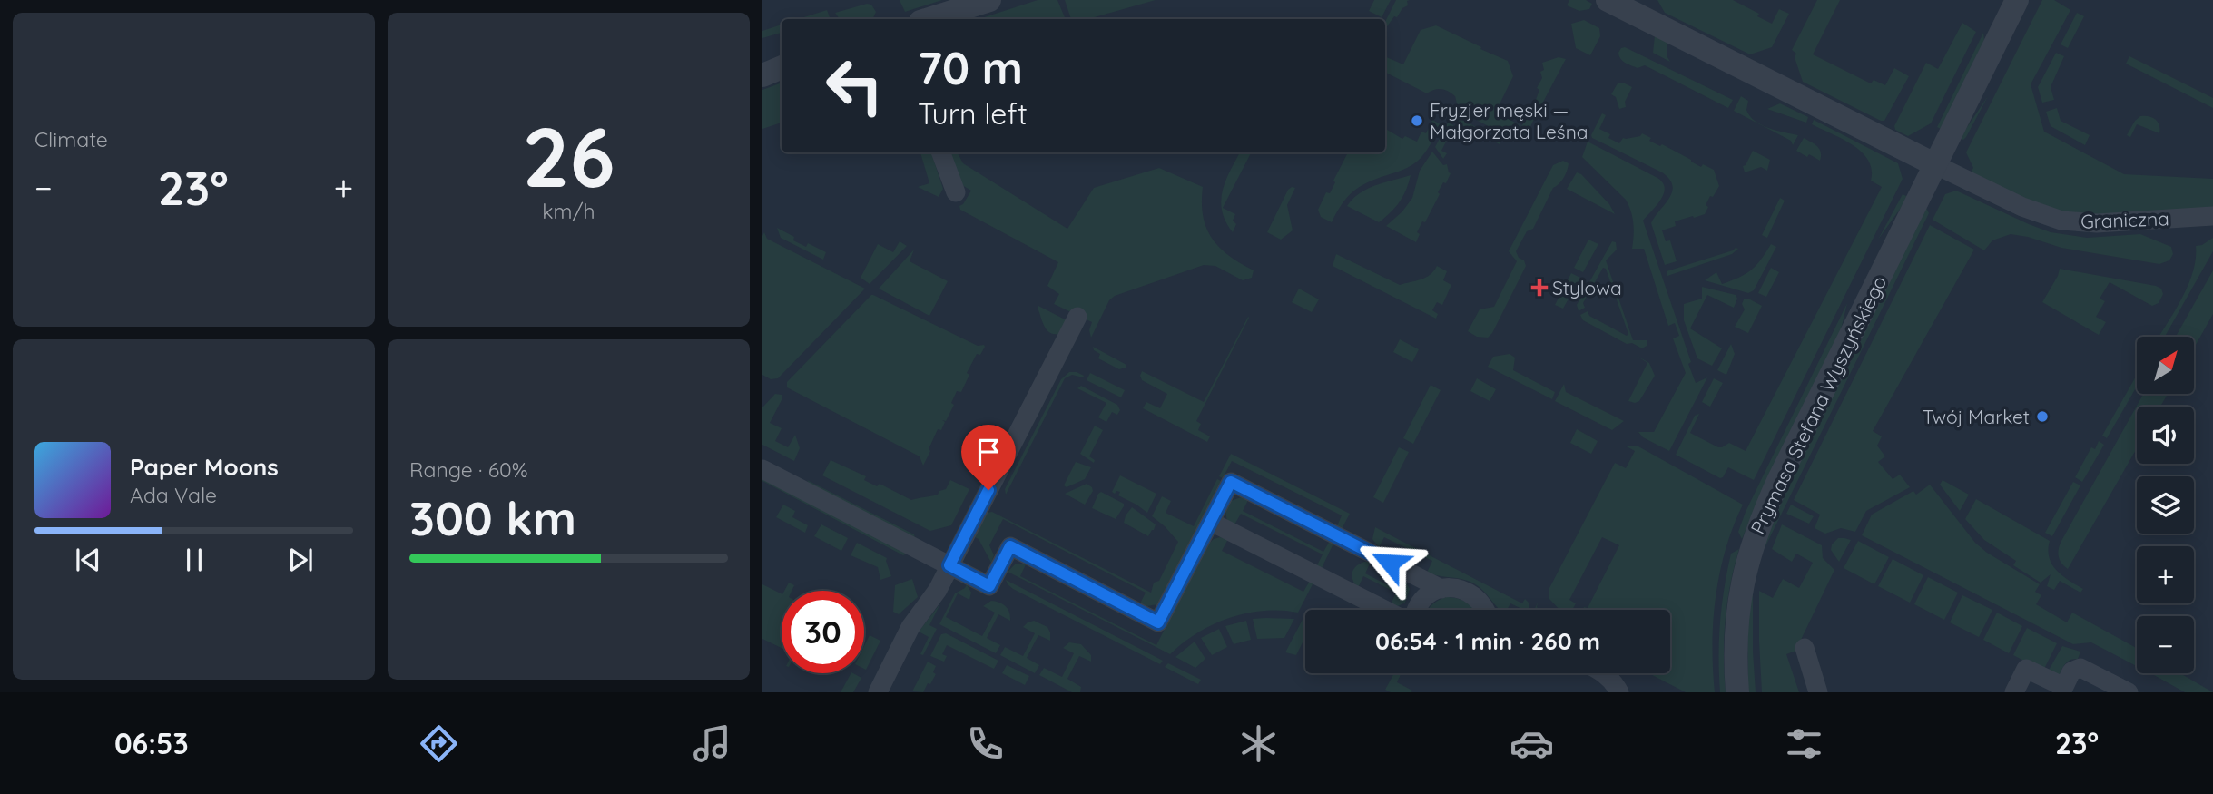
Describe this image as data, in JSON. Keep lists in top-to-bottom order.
{
  "streets": {
    "street": ["Graniczna", "Prymasa Stefana Wyszyńskiego"]
  },
  "crossings": [
    ["Graniczna", "Prymasa Stefana Wyszyńskiego"]
  ],
  "places": {
    "other": ["Fryzjer męski — Małgorzata Leśna", "Twój Market"],
    "health": ["Stylowa"]
  },
  "north": "top right",
  "page": {
    "tile": [
      "Climate",
      ["26", "km/h"],
      ["Range · 60%", "300 km"]
    ],
    "turn": ["70 m", "Turn left"],
    "heat": ["−", "23°", "+"],
    "map_buttons": ["+", "−"],
    "song": ["Paper Moons", "Ada Vale"],
    "limit": "30",
    "trip": "06:54 · 1 min · 260 m",
    "tabs": ["06:53", "23°"]
  }
}
